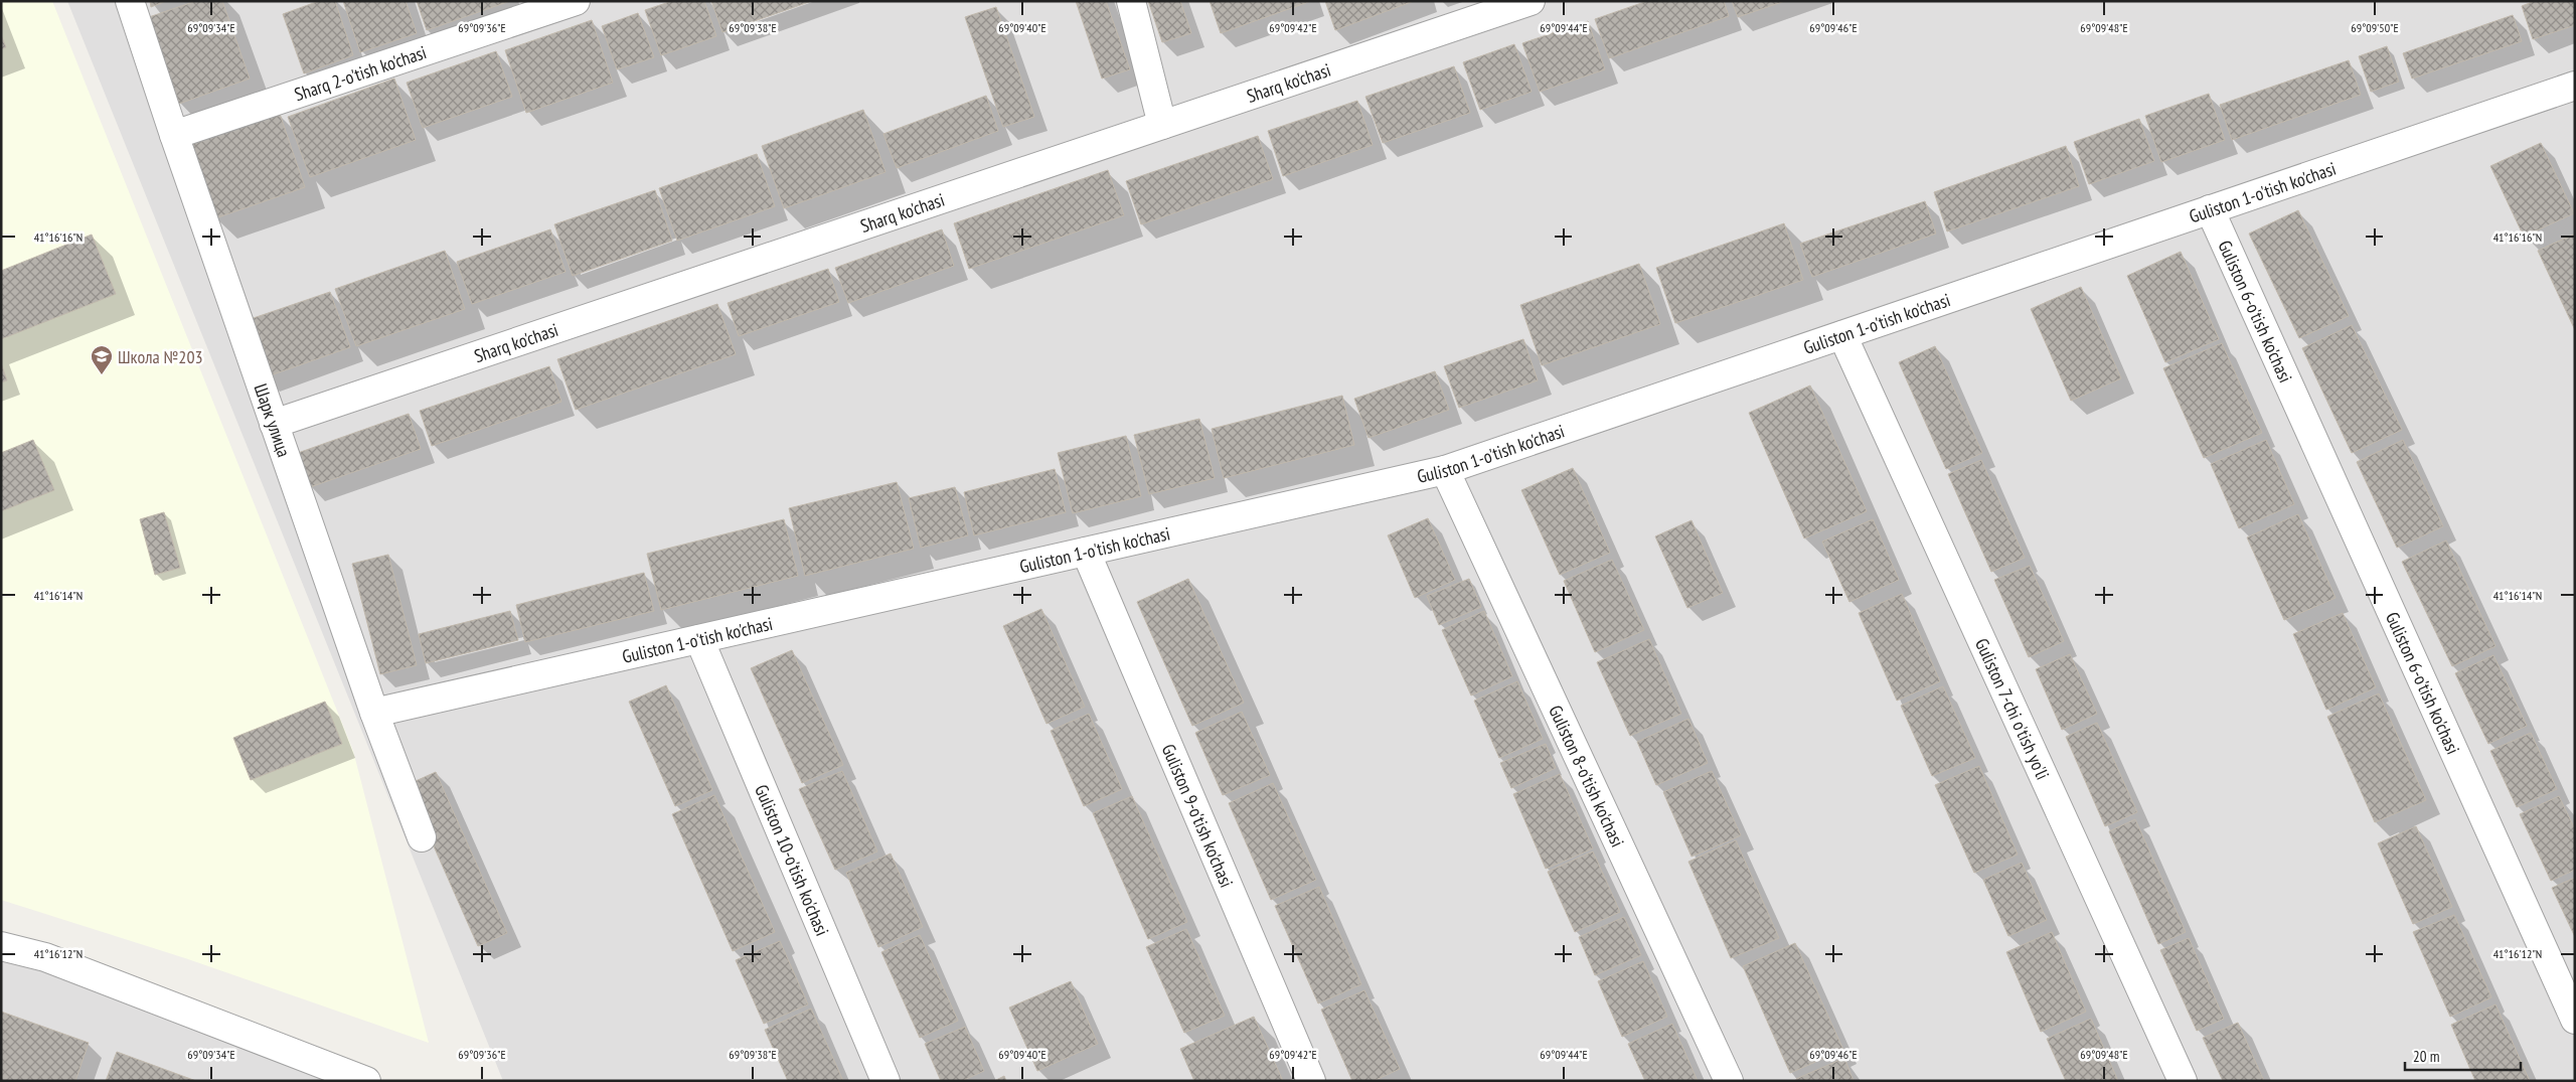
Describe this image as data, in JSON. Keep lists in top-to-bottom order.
{
  "streets": {
    "street": [
      "Sharq 2-o'tish ko'chasi",
      "Sharq ko'chasi",
      "Guliston 1-o'tish ko'chasi",
      "Guliston 6-o'tish ko'chasi",
      "Шарк улица",
      "Guliston 7-chi o'tish yo'li",
      "Guliston 8-o'tish ko'chasi",
      "Guliston 9-o'tish ko'chasi",
      "Guliston 10-o'tish ko'chasi"
    ]
  },
  "crossings": [
    ["Sharq 2-o'tish ko'chasi", "Шарк улица"],
    ["Sharq ko'chasi", "Шарк улица"],
    ["Guliston 1-o'tish ko'chasi", "Guliston 6-o'tish ko'chasi"],
    ["Guliston 1-o'tish ko'chasi", "Шарк улица"],
    ["Guliston 1-o'tish ko'chasi", "Guliston 7-chi o'tish yo'li"],
    ["Guliston 1-o'tish ko'chasi", "Guliston 8-o'tish ko'chasi"],
    ["Guliston 1-o'tish ko'chasi", "Guliston 9-o'tish ko'chasi"],
    ["Guliston 1-o'tish ko'chasi", "Guliston 10-o'tish ko'chasi"]
  ],
  "places": {
    "school or university": ["Школа №203"]
  },
  "scale_bar": "20 m",
  "coordinates": [
    "69°09'34\"E",
    "69°09'36\"E",
    "69°09'38\"E",
    "69°09'40\"E",
    "69°09'42\"E",
    "69°09'44\"E",
    "69°09'46\"E",
    "69°09'48\"E",
    "69°09'50\"E",
    "41°16'16\"N",
    "41°16'14\"N",
    "41°16'12\"N"
  ]
}
